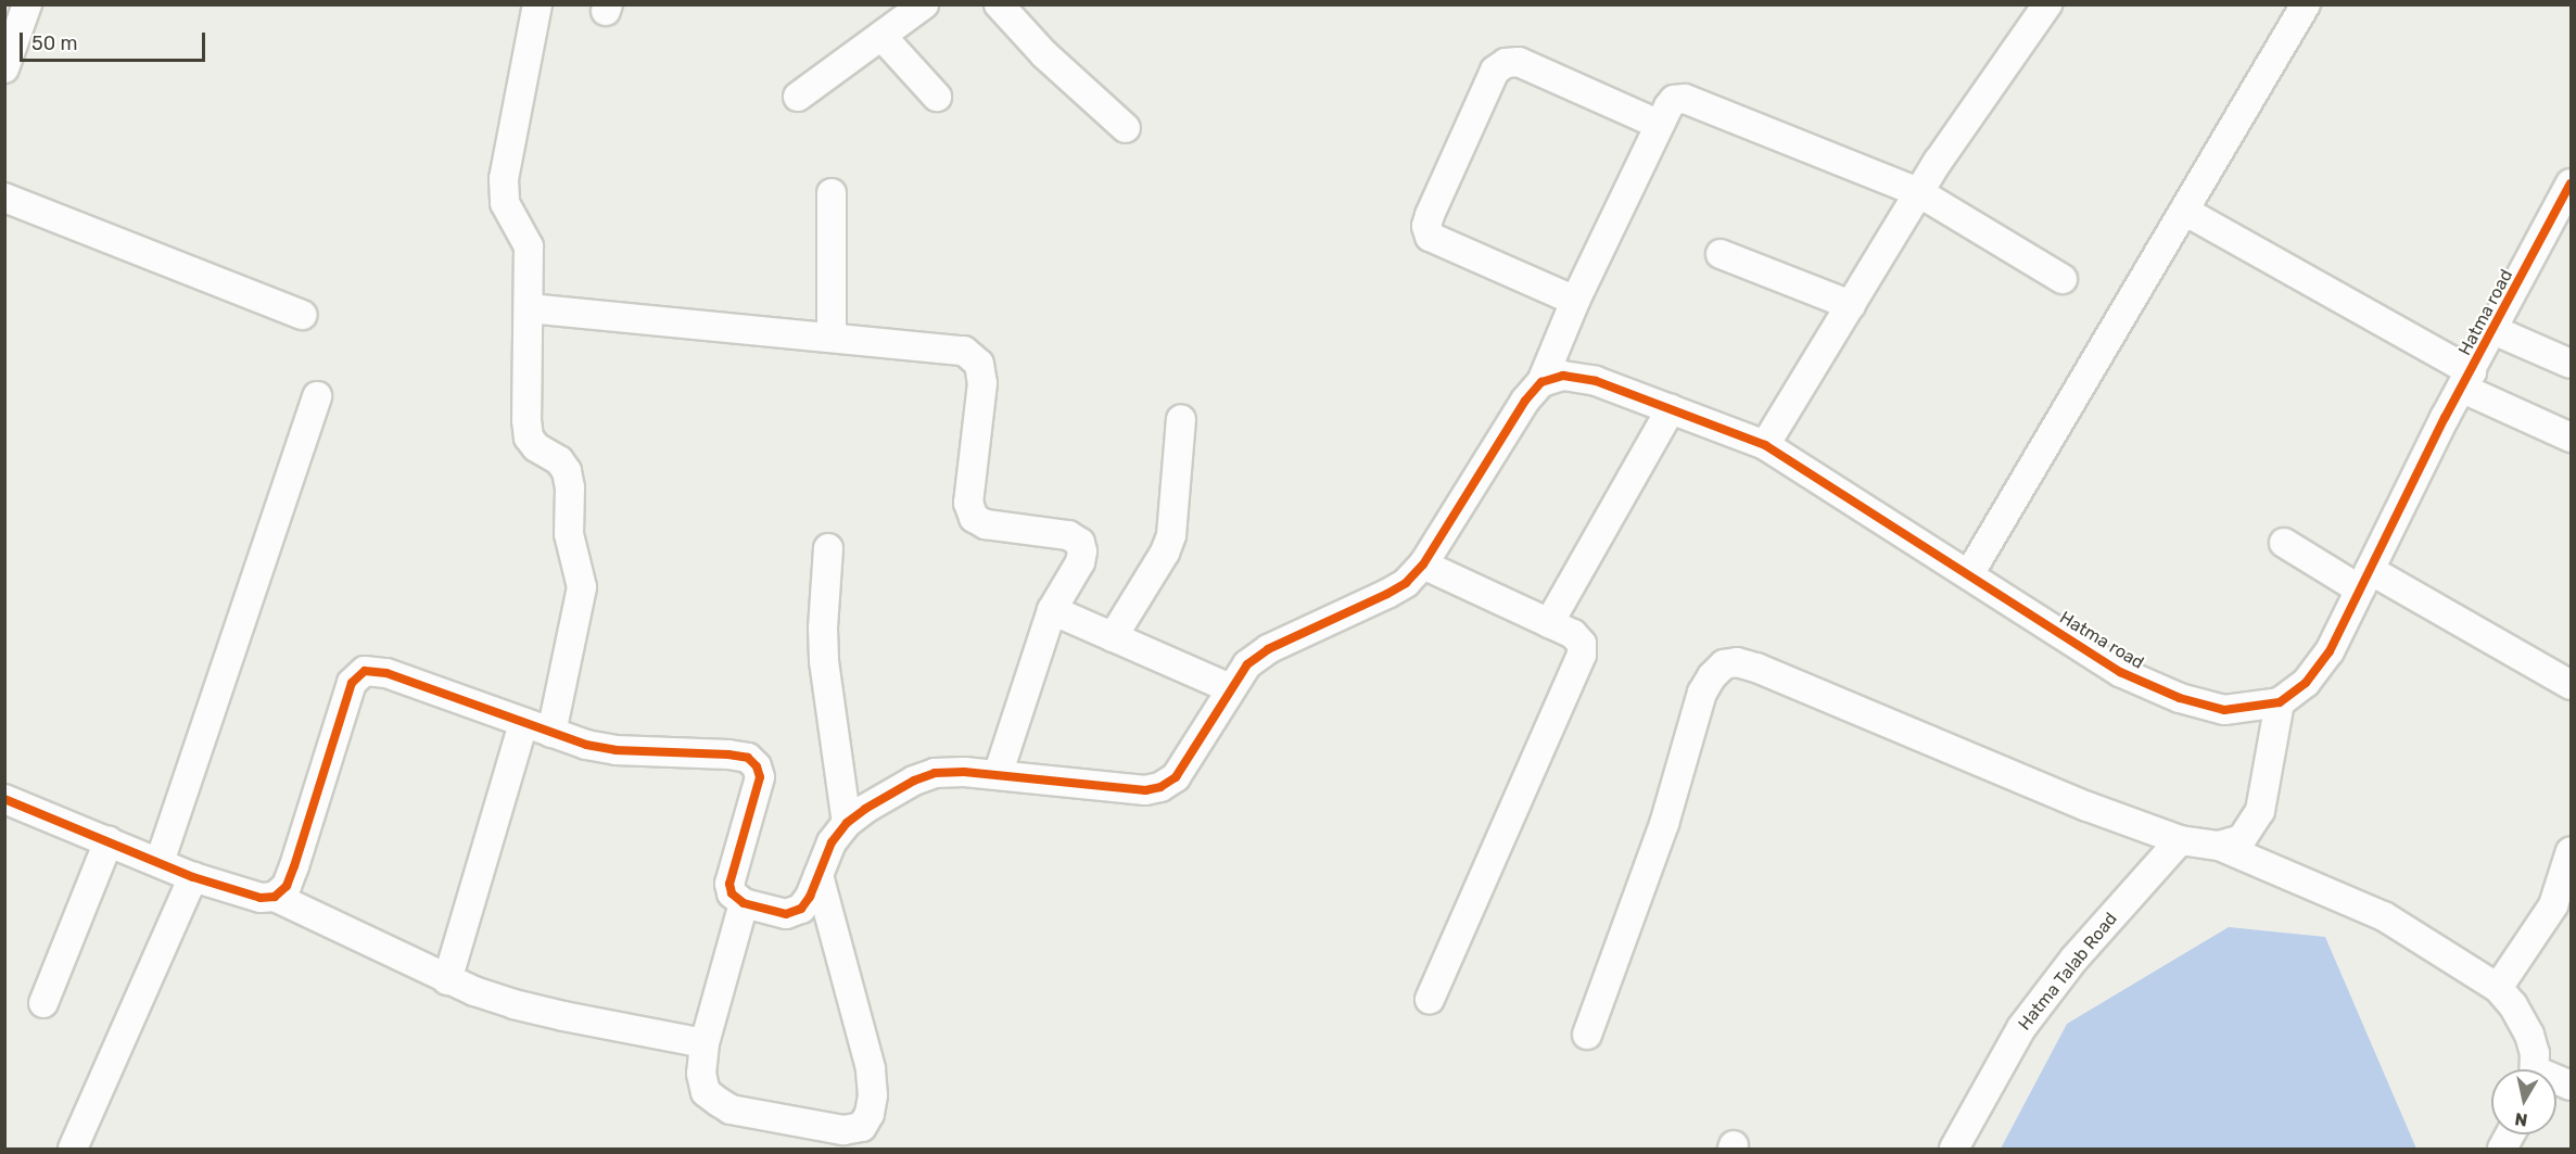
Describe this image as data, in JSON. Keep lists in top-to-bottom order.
{
  "streets": {
    "street": ["Hatma road", "Hatma Talab Road"]
  },
  "scale_bar": "50 m",
  "north": "bottom"
}
